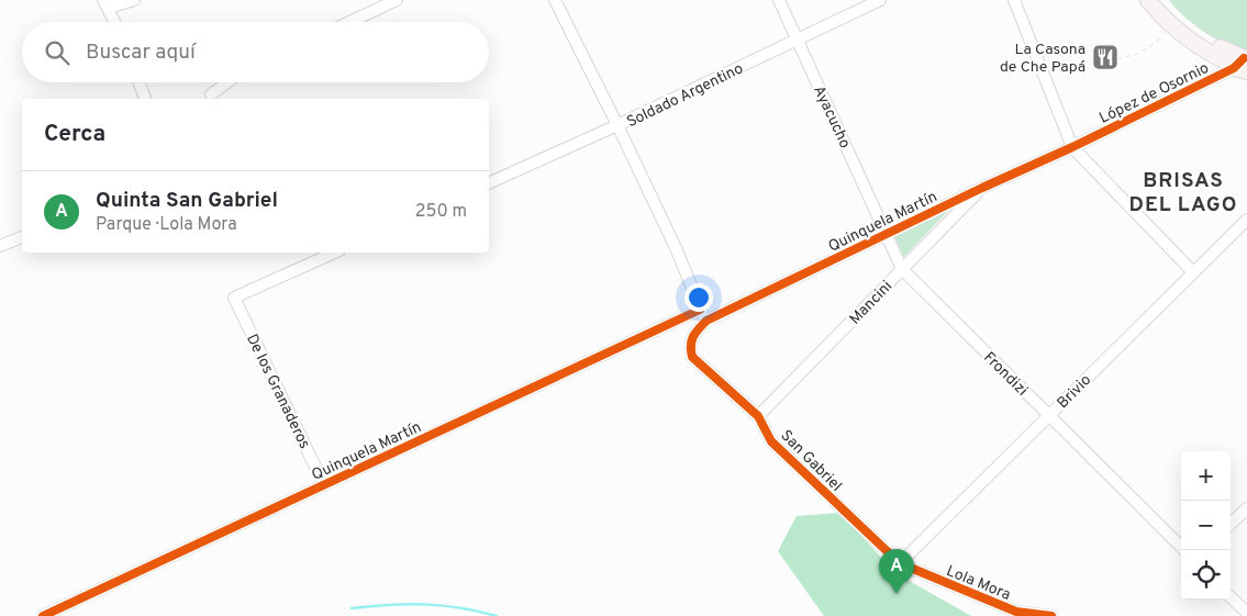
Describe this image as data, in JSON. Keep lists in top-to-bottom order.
{
  "streets": {
    "street": [
      "López de Osornio",
      "Soldado Argentino",
      "Ayacucho",
      "Quinquela Martín",
      "Mancini",
      "Frondizi",
      "De los Granaderos",
      "Brivio",
      "San Gabriel",
      "Lola Mora"
    ]
  },
  "crossings": [
    ["López de Osornio", "Quinquela Martín"],
    ["Soldado Argentino", "Ayacucho"],
    ["Ayacucho", "Quinquela Martín"],
    ["Ayacucho", "Frondizi"],
    ["Quinquela Martín", "Mancini"],
    ["Quinquela Martín", "Frondizi"],
    ["Quinquela Martín", "De los Granaderos"],
    ["Quinquela Martín", "San Gabriel"],
    ["Mancini", "Frondizi"],
    ["Mancini", "San Gabriel"],
    ["Frondizi", "Brivio"],
    ["Brivio", "San Gabriel"],
    ["Brivio", "Lola Mora"],
    ["San Gabriel", "Lola Mora"]
  ],
  "districts": ["BRISAS DEL LAGO"],
  "places": {
    "restaurant": ["La Casona de Che Papá"]
  },
  "page": {
    "search": "Buscar aquí",
    "heading": "Cerca",
    "list": [
      {
        "mark": "A",
        "name": "Quinta San Gabriel",
        "note": "Parque · Lola Mora",
        "value": "250 m"
      }
    ],
    "map_buttons": ["+", "−"],
    "pins": "A"
  }
}
